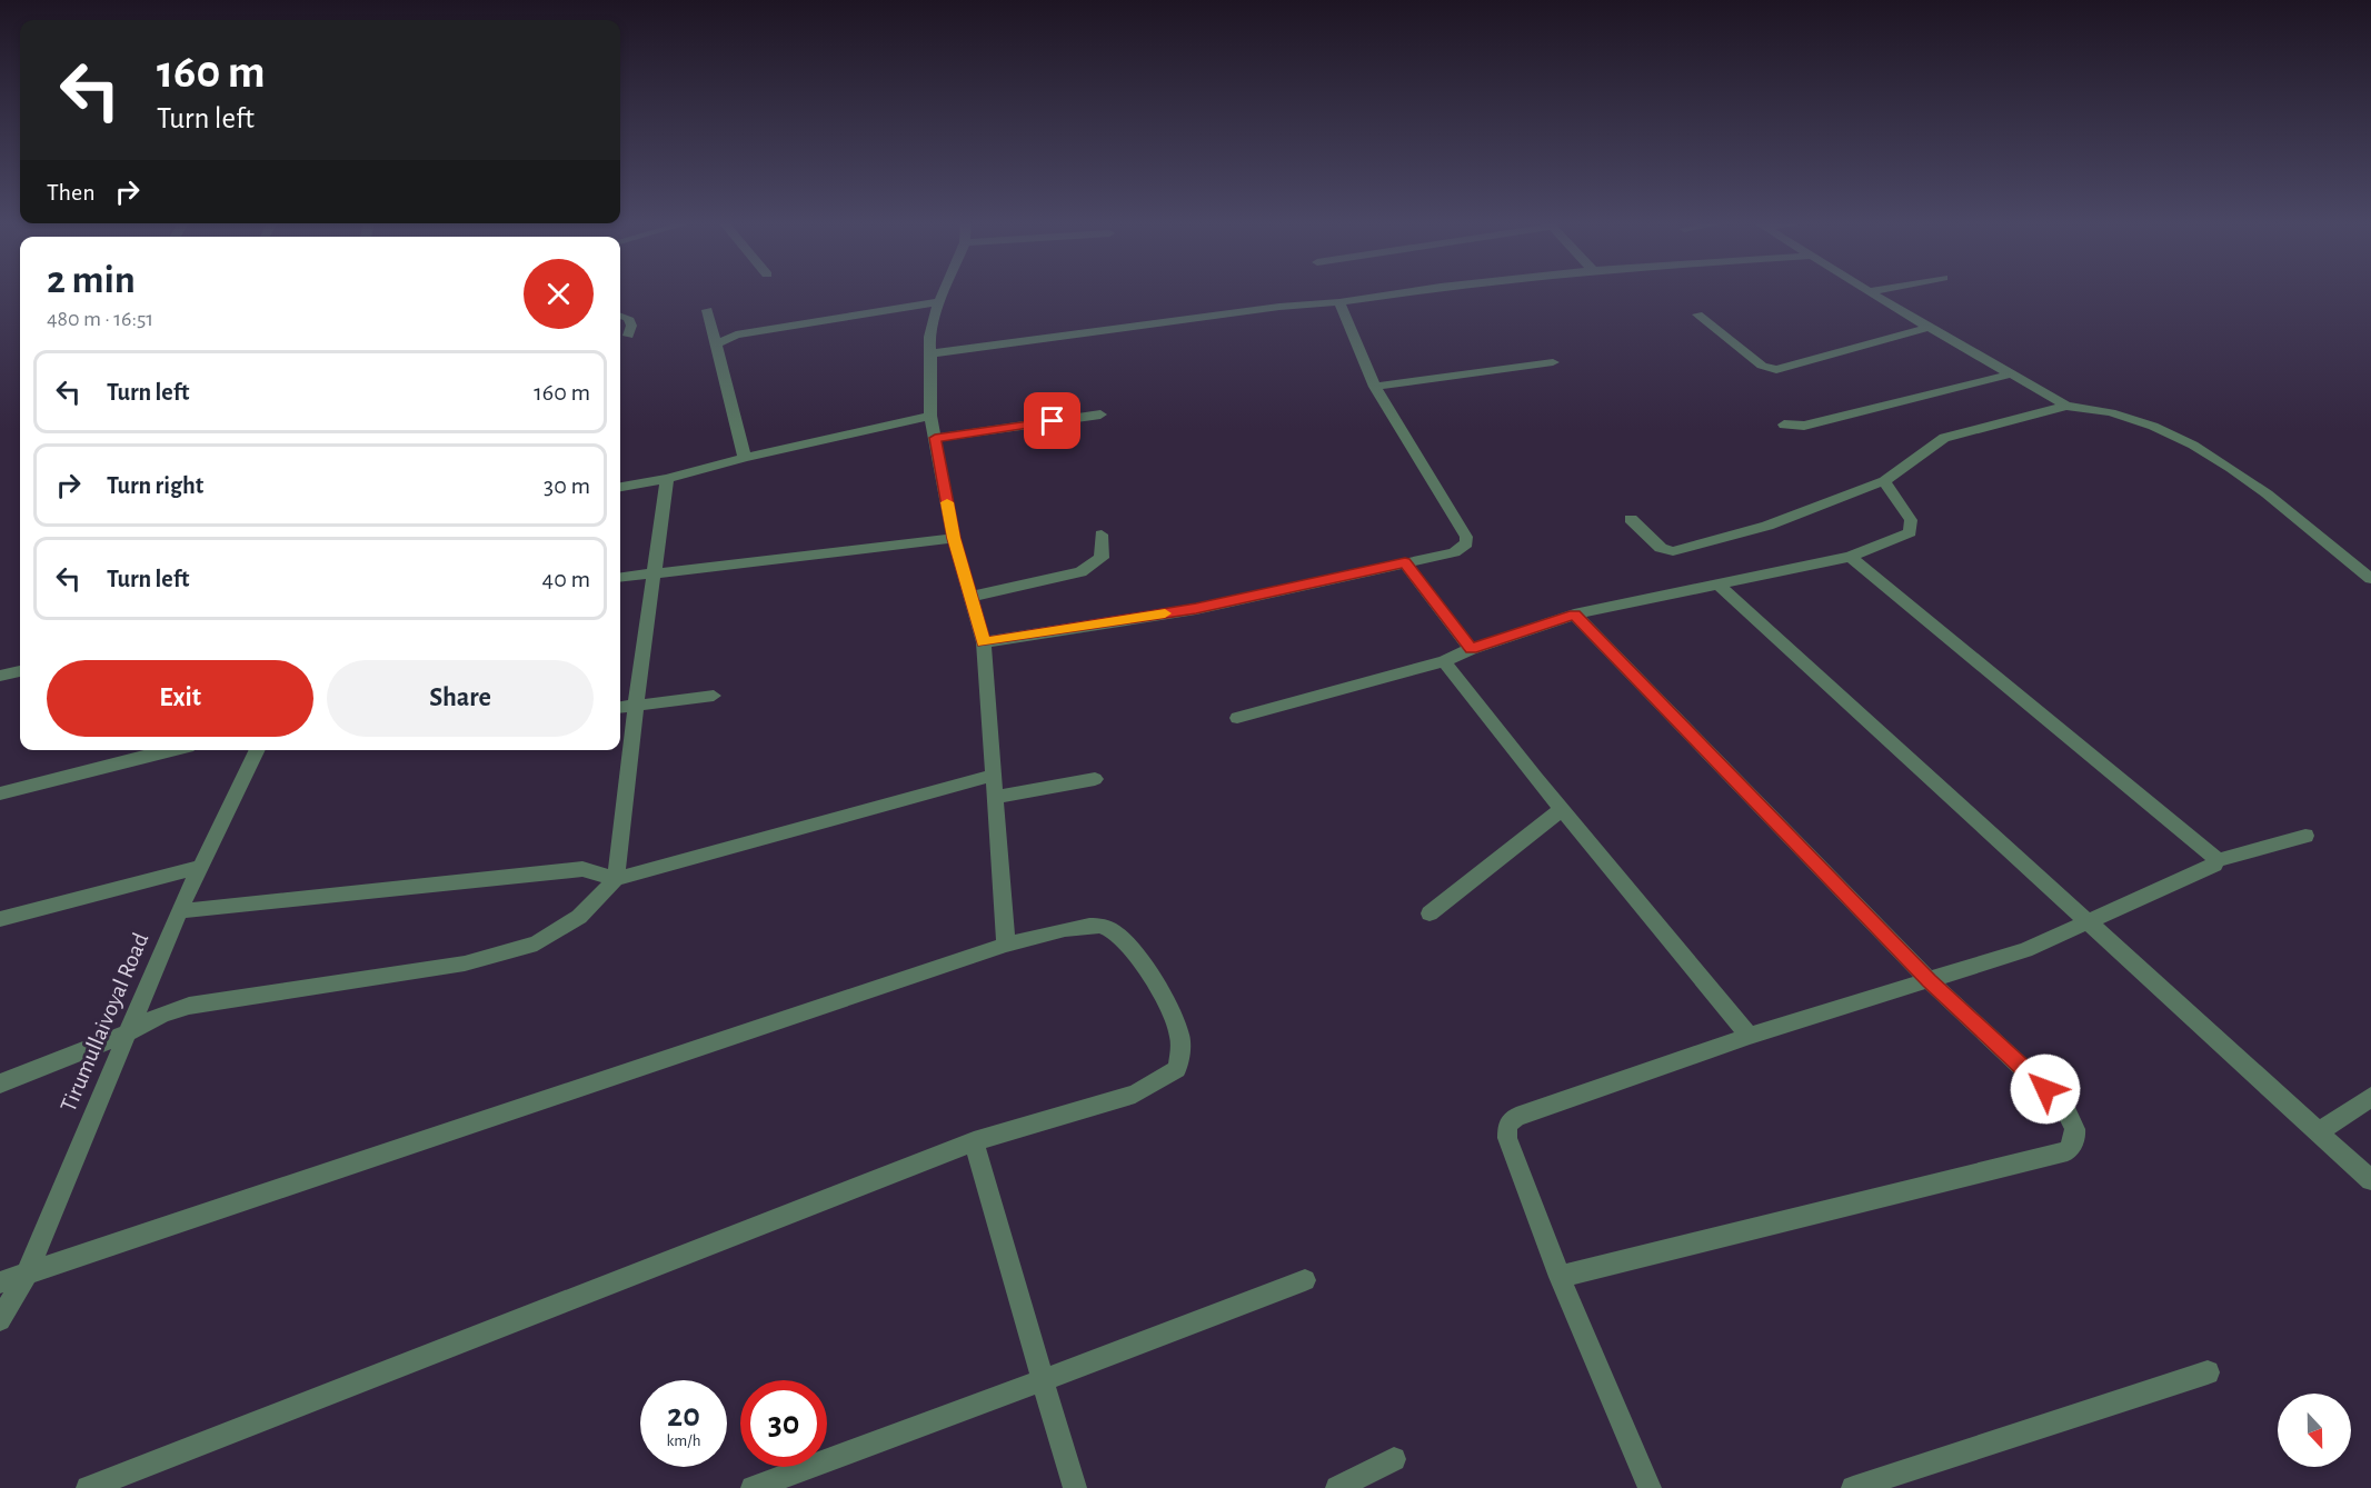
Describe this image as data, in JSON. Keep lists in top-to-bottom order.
{
  "streets": {
    "street": ["Tirumullaivoyal Road"]
  },
  "north": "bottom",
  "page": {
    "turn": ["160 m", "Turn left"],
    "then": "Then",
    "heading": ["2 min", "480 m · 16:51"],
    "list": [
      {
        "name": "Turn left",
        "value": "160 m"
      },
      {
        "name": "Turn right",
        "value": "30 m"
      },
      {
        "name": "Turn left",
        "value": "40 m"
      }
    ],
    "buttons": ["Exit", "Share"],
    "speed": "20 km/h",
    "limit": "30"
  }
}
